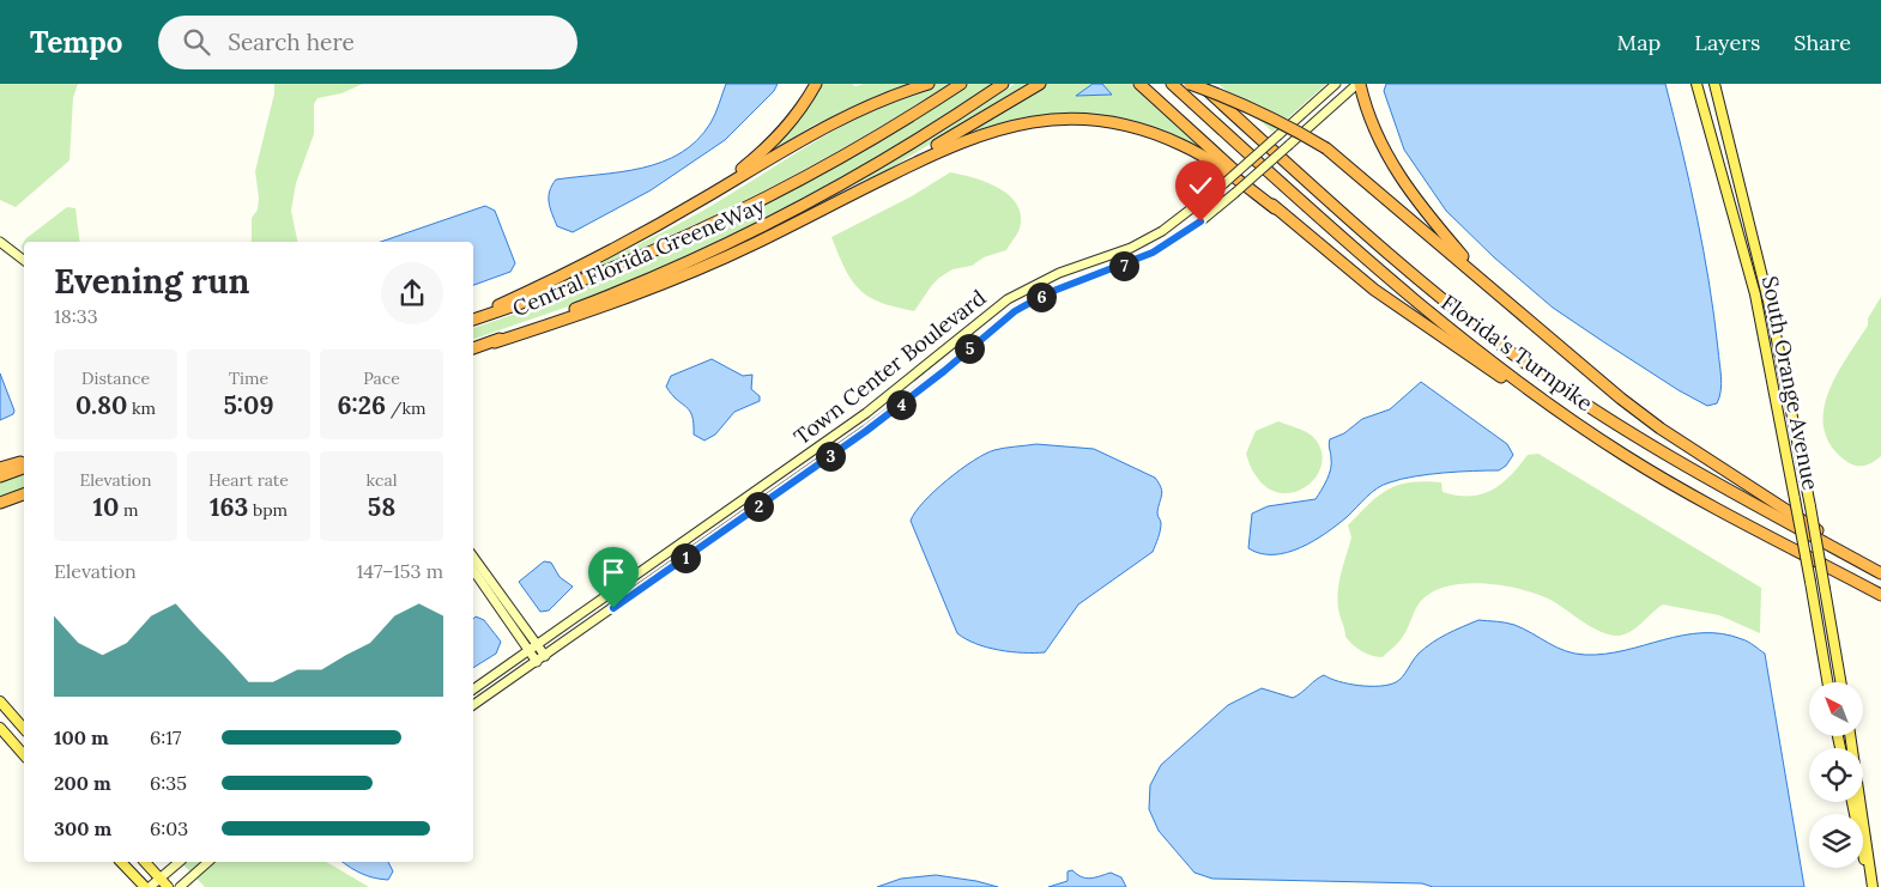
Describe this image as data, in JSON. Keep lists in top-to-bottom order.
{
  "streets": {
    "highway": ["Central Florida GreeneWay", "Florida's Turnpike"],
    "main road": ["Town Center Boulevard", "South Orange Avenue"]
  },
  "north": "top left",
  "page": {
    "header": "Tempo",
    "search": "Search here",
    "nav": ["Map", "Layers", "Share"],
    "heading": ["Evening run", "18:33"],
    "pins": [
      "7",
      "6",
      "5",
      "4",
      "3",
      "2",
      "1"
    ],
    "stats": [
      ["Distance", "0.80 km"],
      ["Time", "5:09"],
      ["Pace", "6:26 /km"],
      ["Elevation", "10 m"],
      ["Heart rate", "163 bpm"],
      ["kcal", "58"]
    ],
    "chart": ["Elevation", "147–153 m"],
    "list": [
      {
        "name": "100 m",
        "note": "6:17"
      },
      {
        "name": "200 m",
        "note": "6:35"
      },
      {
        "name": "300 m",
        "note": "6:03"
      }
    ]
  }
}
